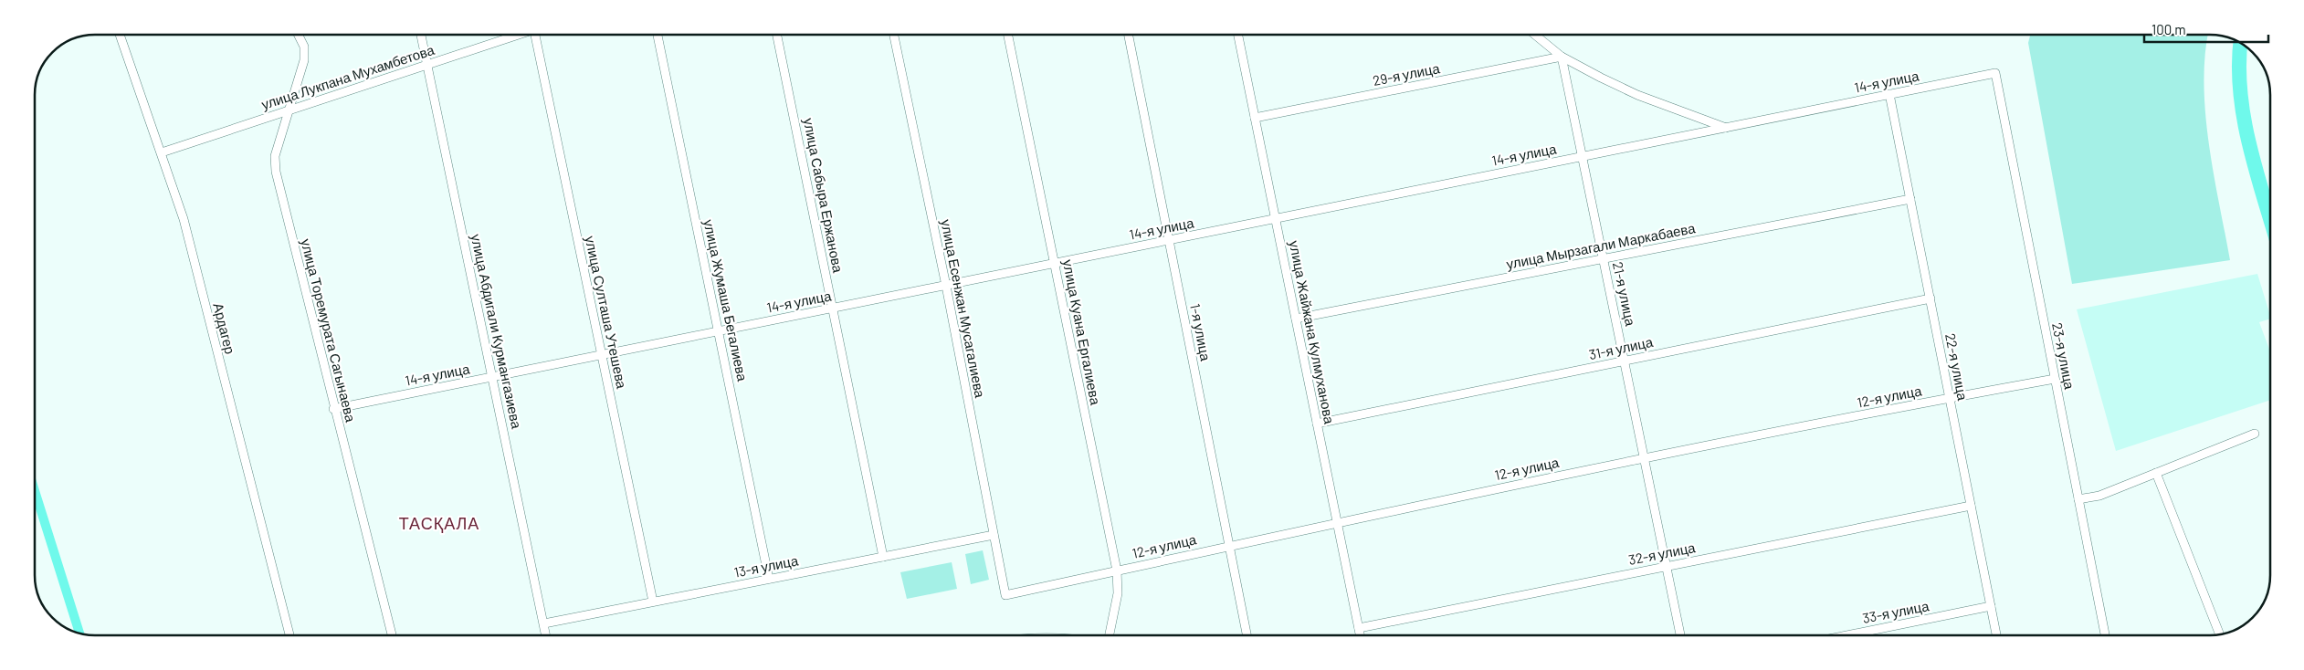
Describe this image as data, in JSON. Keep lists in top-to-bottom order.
{
  "streets": {
    "street": [
      "29-я улица",
      "улица Лукпана Мухамбетова",
      "14-я улица",
      "улица Сабыра Ержанова",
      "улица Мырзагали Маркабаева",
      "21-я улица",
      "улица Жумаша Бегалиева",
      "улица Есенжан Мусагалиева",
      "улица Султаша Утешева",
      "Ардагер",
      "улица Торемурата Сагынаева",
      "улица Абдигали Курмангазиева",
      "улица Куана Ергалиева",
      "1-я улица",
      "улица Жайжана Кулмуханова",
      "31-я улица",
      "23-я улица",
      "22-я улица",
      "12-я улица",
      "32-я улица",
      "13-я улица",
      "33-я улица"
    ]
  },
  "crossings": [
    ["29-я улица", "21-я улица"],
    ["29-я улица", "улица Жайжана Кулмуханова"],
    ["улица Лукпана Мухамбетова", "Ардагер"],
    ["улица Лукпана Мухамбетова", "улица Торемурата Сагынаева"],
    ["улица Лукпана Мухамбетова", "улица Абдигали Курмангазиева"],
    ["14-я улица", "улица Сабыра Ержанова"],
    ["14-я улица", "21-я улица"],
    ["14-я улица", "улица Жумаша Бегалиева"],
    ["14-я улица", "улица Есенжан Мусагалиева"],
    ["14-я улица", "улица Султаша Утешева"],
    ["14-я улица", "улица Торемурата Сагынаева"],
    ["14-я улица", "улица Абдигали Курмангазиева"],
    ["14-я улица", "улица Куана Ергалиева"],
    ["14-я улица", "1-я улица"],
    ["14-я улица", "улица Жайжана Кулмуханова"],
    ["14-я улица", "23-я улица"],
    ["14-я улица", "22-я улица"],
    ["улица Сабыра Ержанова", "13-я улица"],
    ["улица Мырзагали Маркабаева", "21-я улица"],
    ["улица Мырзагали Маркабаева", "улица Жайжана Кулмуханова"],
    ["улица Мырзагали Маркабаева", "22-я улица"],
    ["21-я улица", "31-я улица"],
    ["21-я улица", "12-я улица"],
    ["21-я улица", "32-я улица"],
    ["улица Жумаша Бегалиева", "13-я улица"],
    ["улица Есенжан Мусагалиева", "12-я улица"],
    ["улица Есенжан Мусагалиева", "13-я улица"],
    ["улица Султаша Утешева", "13-я улица"],
    ["улица Абдигали Курмангазиева", "13-я улица"],
    ["улица Куана Ергалиева", "12-я улица"],
    ["1-я улица", "12-я улица"],
    ["улица Жайжана Кулмуханова", "31-я улица"],
    ["улица Жайжана Кулмуханова", "12-я улица"],
    ["улица Жайжана Кулмуханова", "32-я улица"],
    ["31-я улица", "22-я улица"],
    ["23-я улица", "12-я улица"],
    ["22-я улица", "12-я улица"],
    ["22-я улица", "32-я улица"],
    ["22-я улица", "33-я улица"]
  ],
  "districts": ["ТАСҚАЛА"],
  "scale_bar": "100 m"
}
